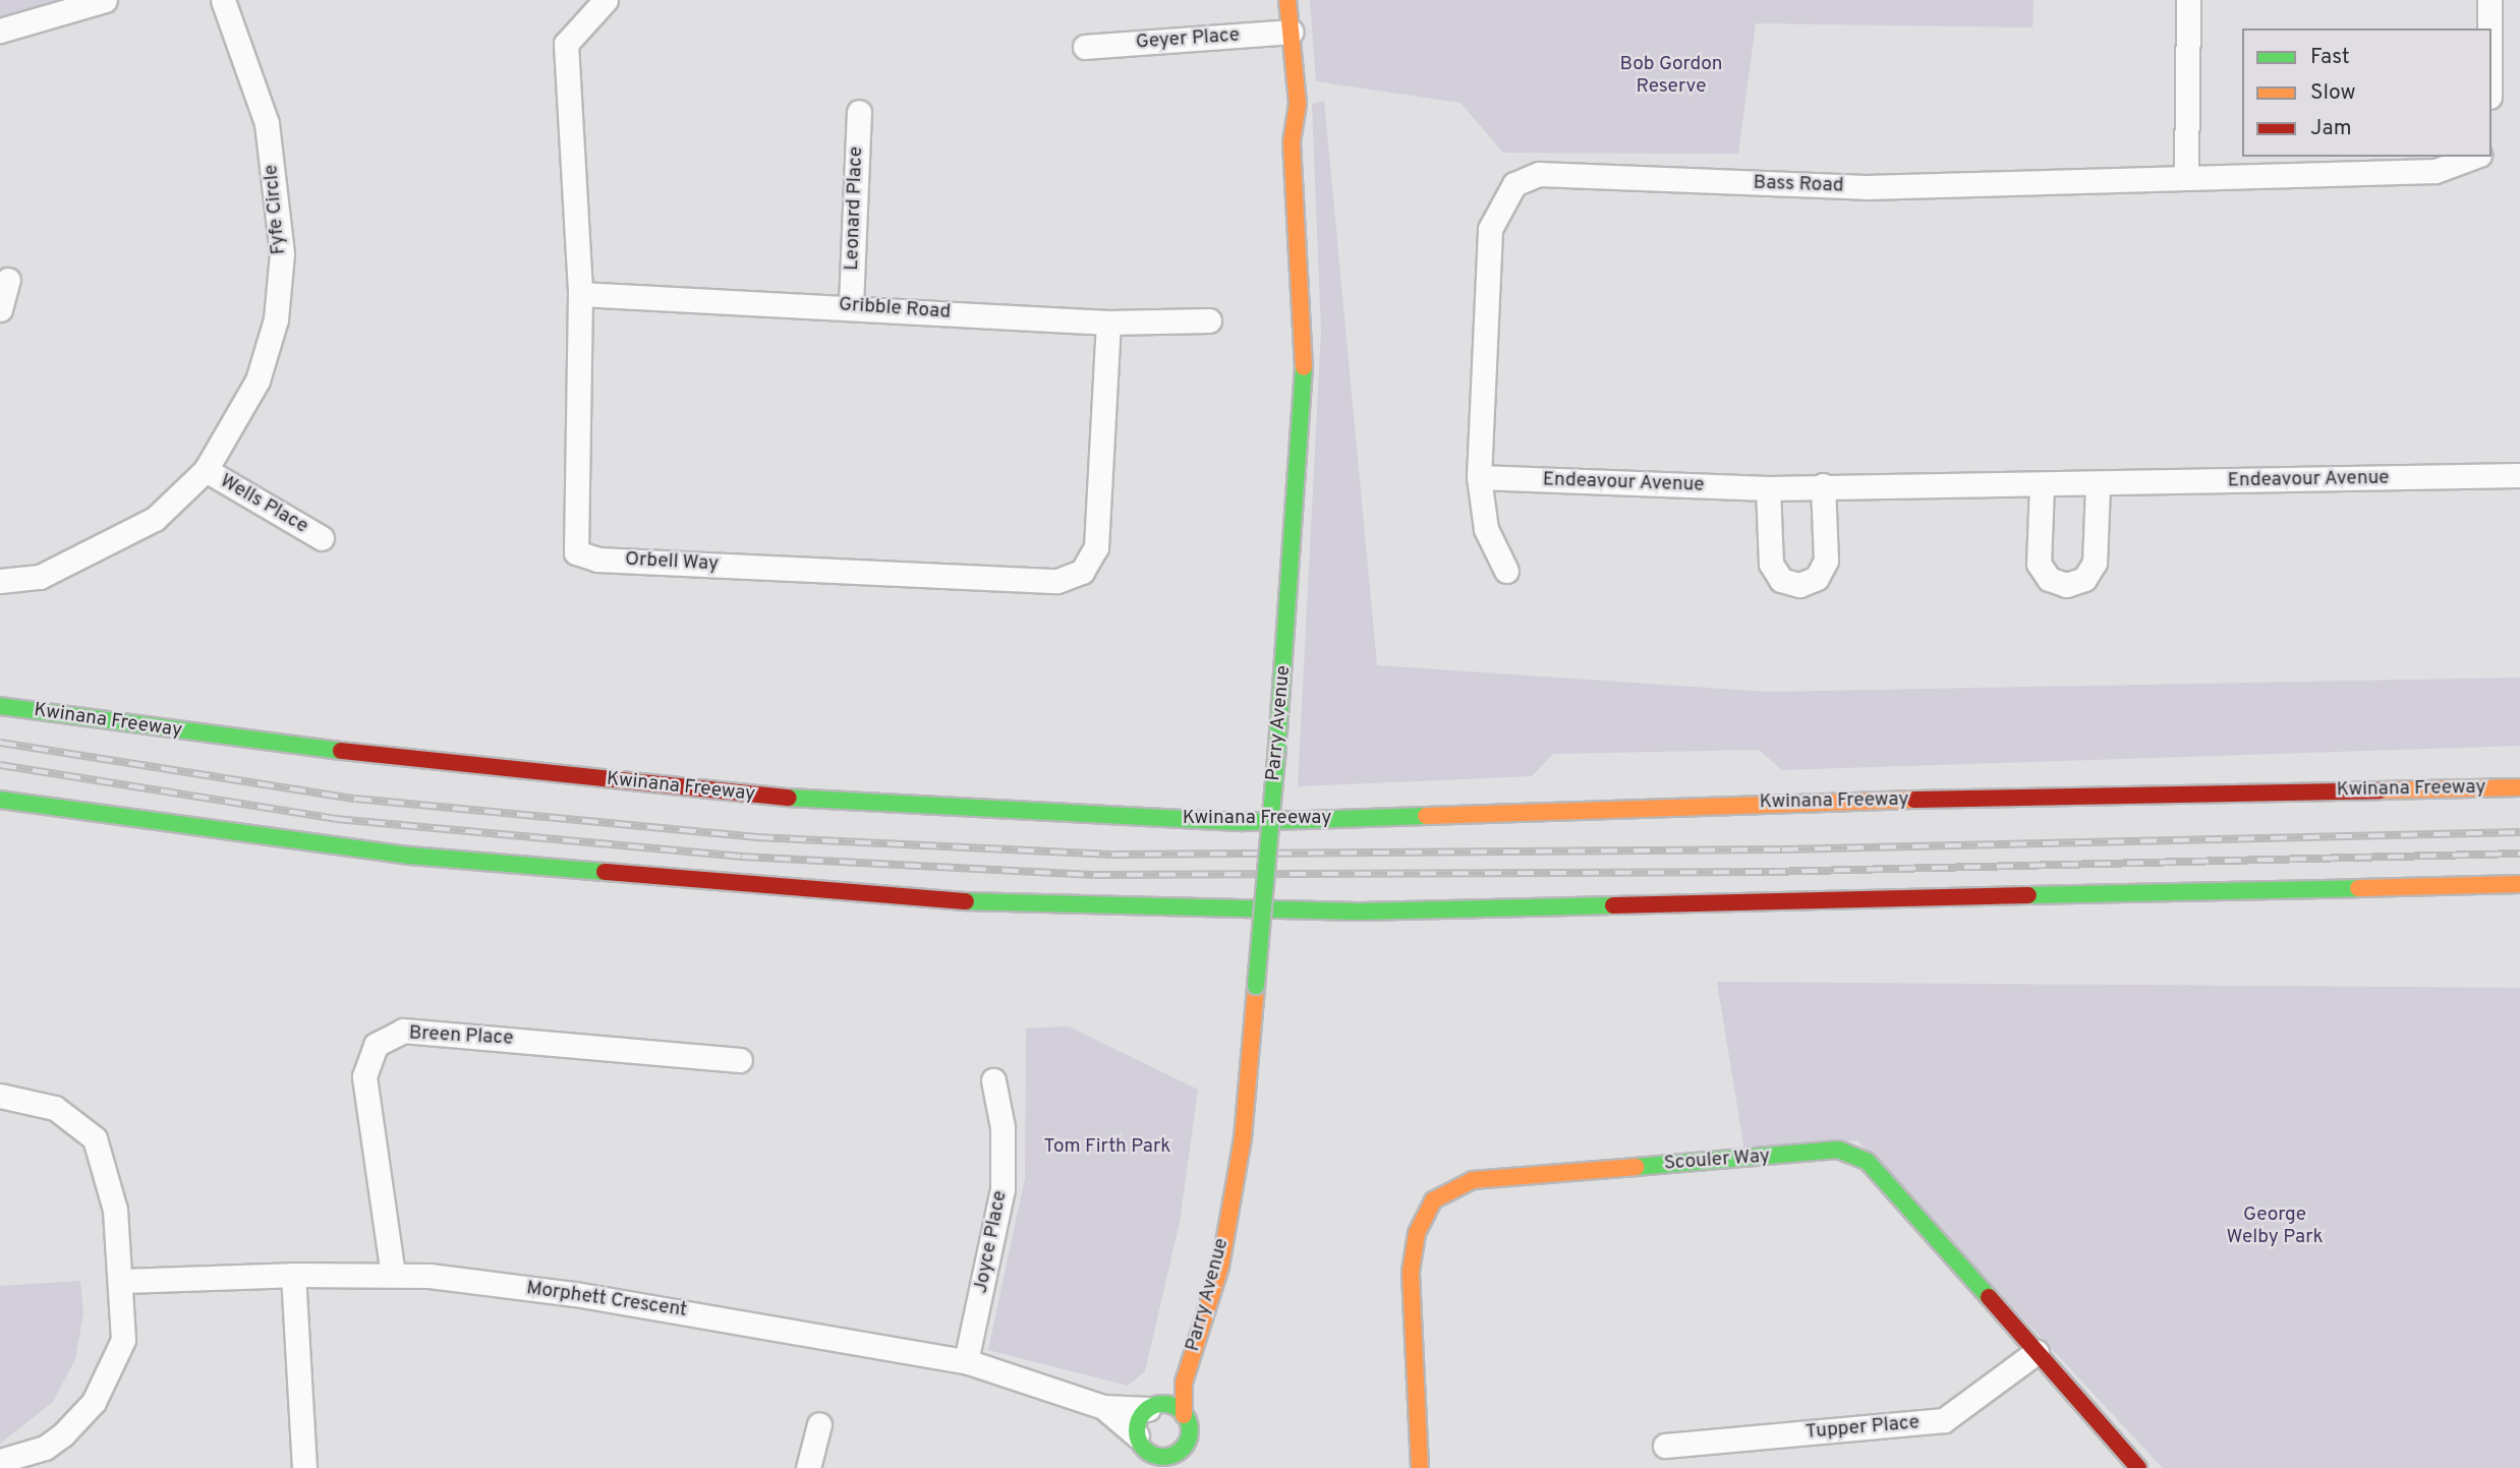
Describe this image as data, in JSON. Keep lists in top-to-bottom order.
{
  "streets": {
    "main road": ["Kwinana Freeway", "Parry Avenue", "Scouler Way"],
    "street": [
      "Geyer Place",
      "Bass Road",
      "Leonard Place",
      "Fyfe Circle",
      "Gribble Road",
      "Endeavour Avenue",
      "Wells Place",
      "Orbell Way",
      "Breen Place",
      "Joyce Place",
      "Morphett Crescent",
      "Tupper Place"
    ]
  },
  "crossings": [
    ["Geyer Place", "Parry Avenue"],
    ["Bass Road", "Endeavour Avenue"],
    ["Leonard Place", "Gribble Road"],
    ["Fyfe Circle", "Wells Place"],
    ["Gribble Road", "Orbell Way"],
    ["Parry Avenue", "Morphett Crescent"],
    ["Breen Place", "Morphett Crescent"],
    ["Scouler Way", "Tupper Place"],
    ["Joyce Place", "Morphett Crescent"]
  ],
  "parks": ["Bob Gordon Reserve", "Tom Firth Park", "George Welby Park"],
  "legend": ["Fast", "Slow", "Jam"]
}
